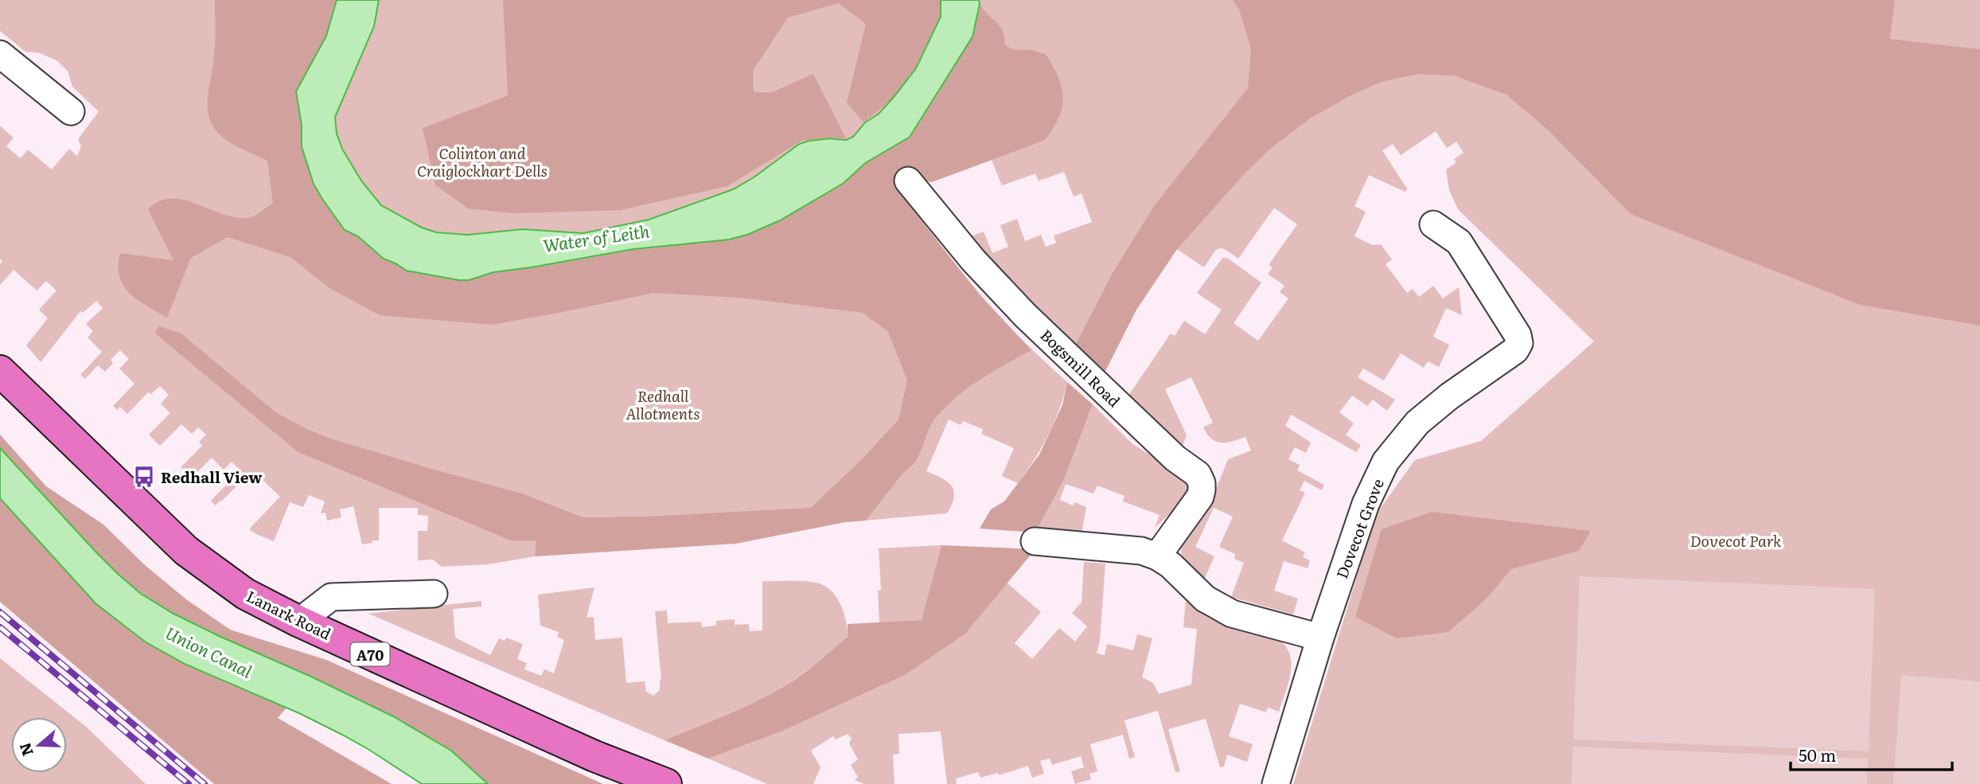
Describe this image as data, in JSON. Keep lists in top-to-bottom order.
{
  "streets": {
    "main road": ["Lanark Road", "A70"],
    "street": ["Bogsmill Road", "Dovecot Grove"]
  },
  "water": ["Water of Leith", "Union Canal"],
  "parks": ["Colinton and Craiglockhart Dells", "Redhall Allotments", "Dovecot Park"],
  "places": {
    "bus stop": ["Redhall View"]
  },
  "scale_bar": "50 m",
  "north": "left"
}
